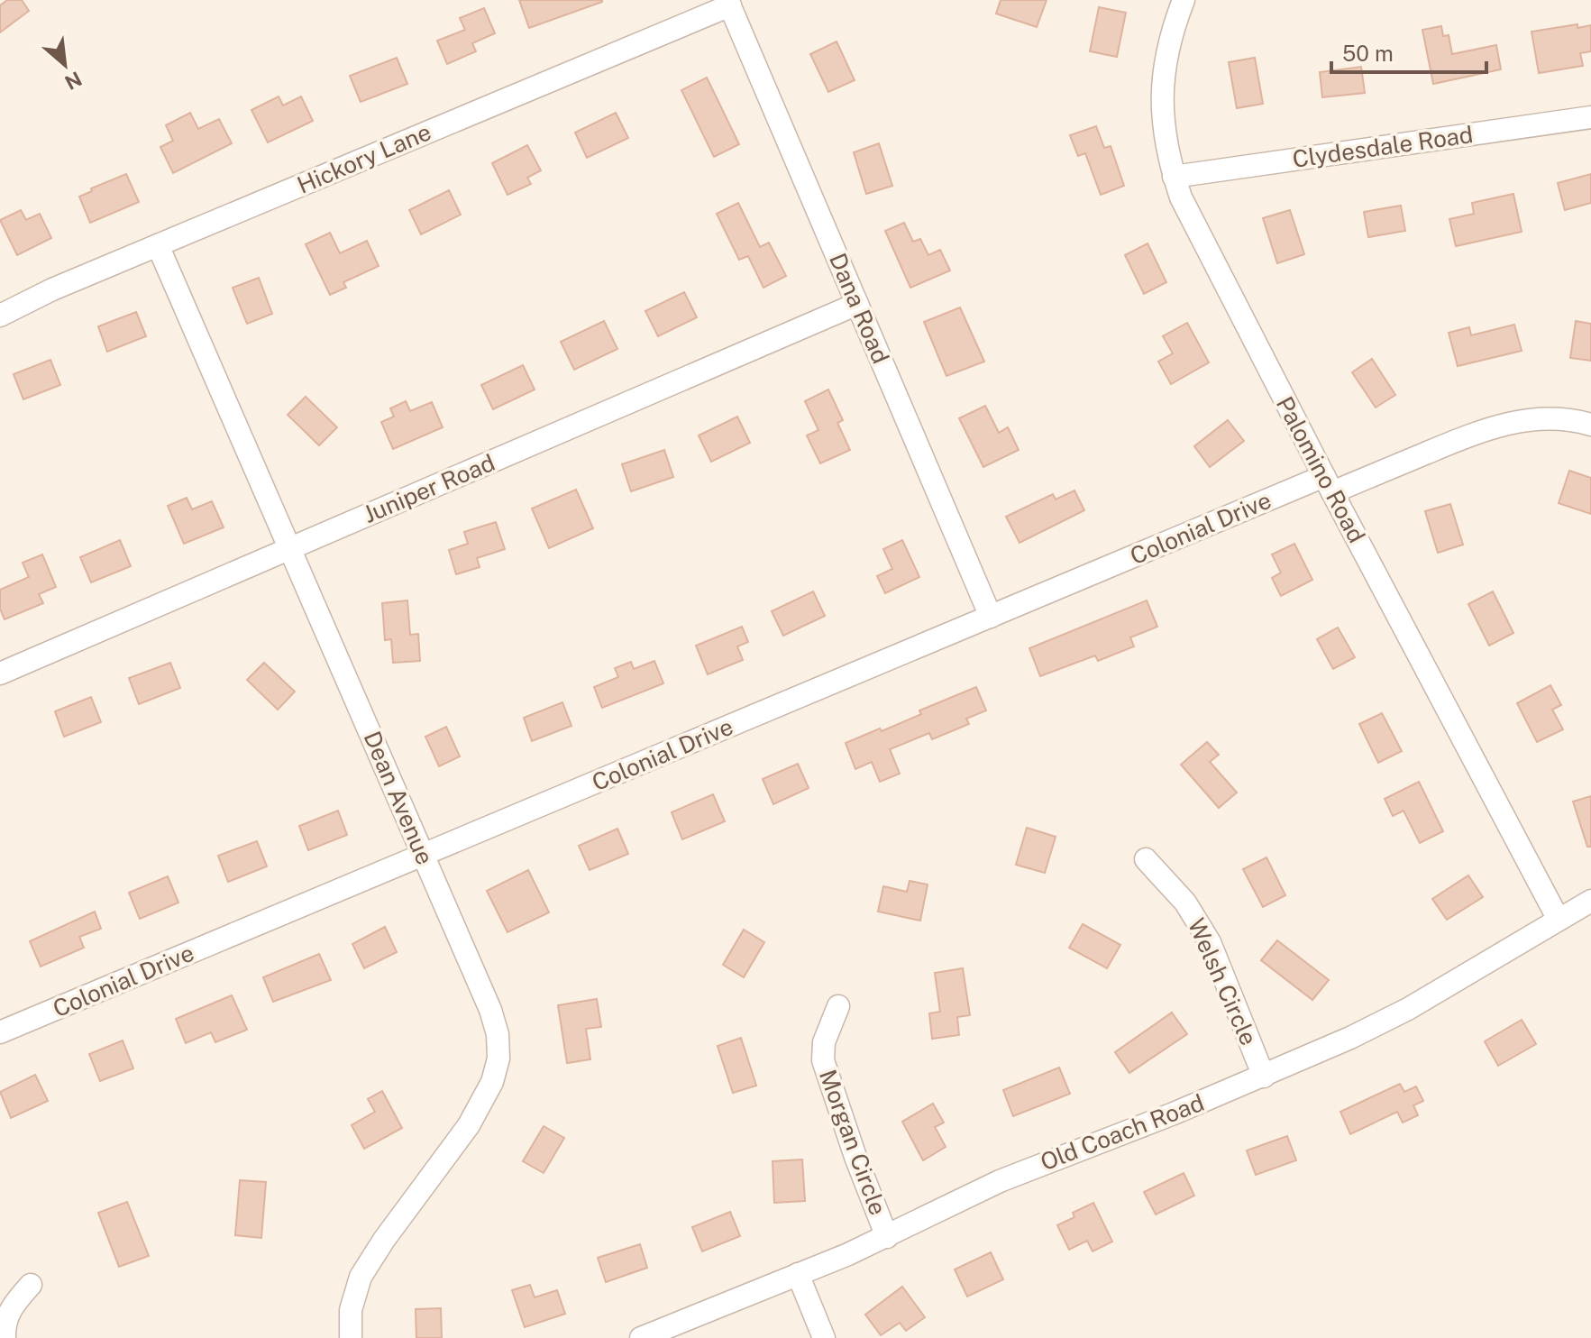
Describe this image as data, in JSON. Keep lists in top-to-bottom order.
{
  "streets": {
    "street": [
      "Clydesdale Road",
      "Hickory Lane",
      "Dana Road",
      "Palomino Road",
      "Juniper Road",
      "Colonial Drive",
      "Dean Avenue",
      "Welsh Circle",
      "Old Coach Road",
      "Morgan Circle"
    ]
  },
  "crossings": [
    ["Clydesdale Road", "Palomino Road"],
    ["Hickory Lane", "Dana Road"],
    ["Hickory Lane", "Dean Avenue"],
    ["Dana Road", "Juniper Road"],
    ["Dana Road", "Colonial Drive"],
    ["Palomino Road", "Colonial Drive"],
    ["Palomino Road", "Old Coach Road"],
    ["Juniper Road", "Dean Avenue"],
    ["Colonial Drive", "Dean Avenue"],
    ["Welsh Circle", "Old Coach Road"],
    ["Old Coach Road", "Morgan Circle"]
  ],
  "scale_bar": "50 m",
  "north": "bottom right"
}
